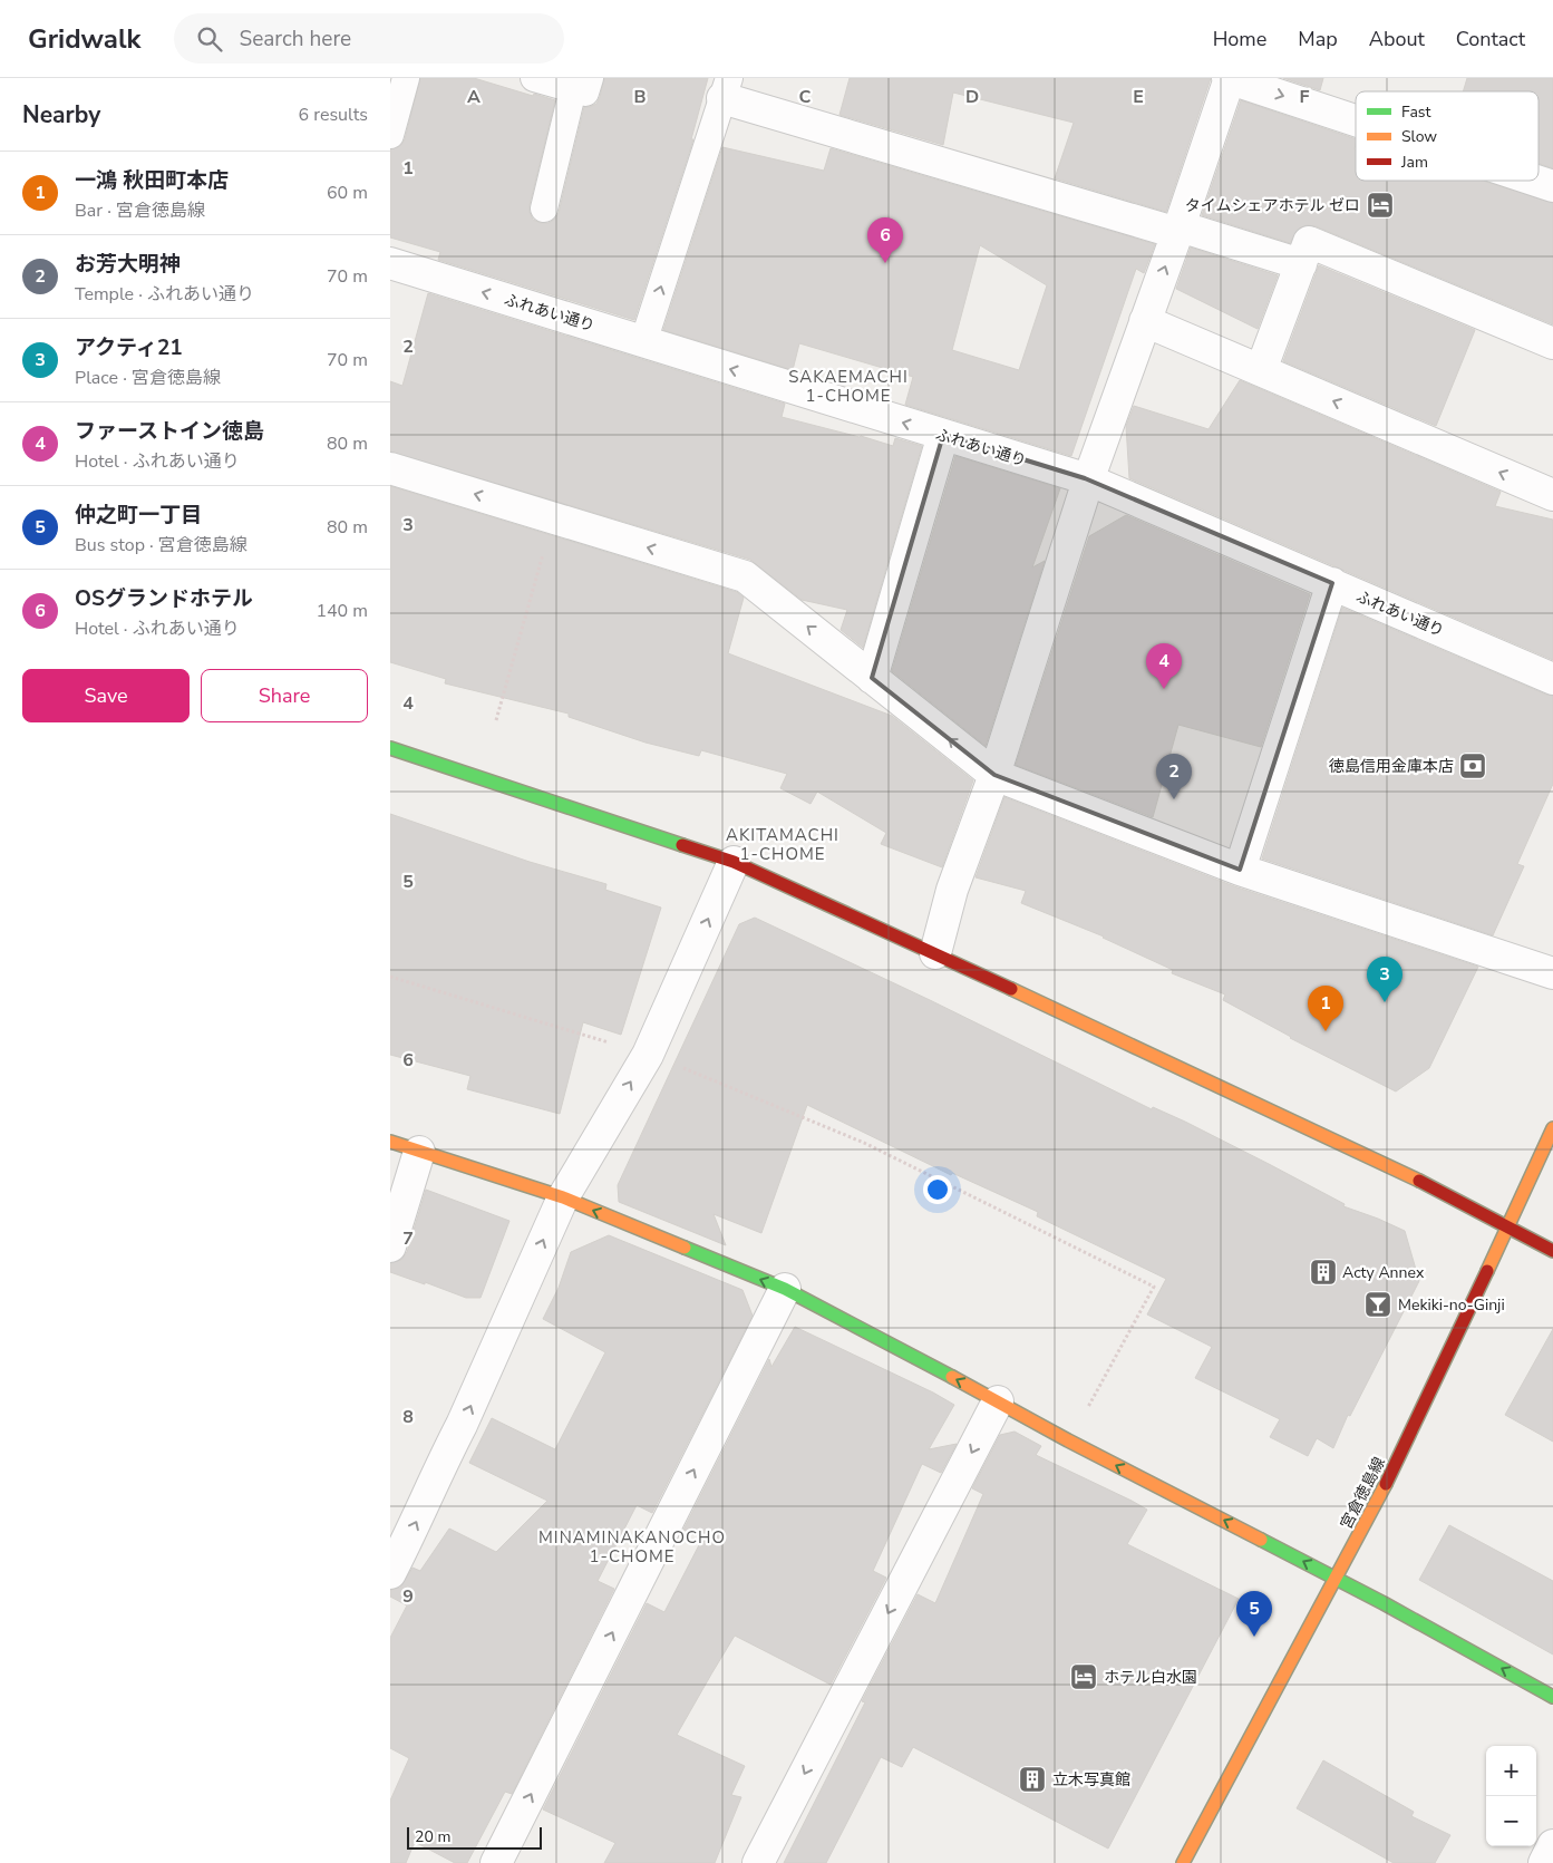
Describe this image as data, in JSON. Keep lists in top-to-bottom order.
{
  "streets": {
    "street": ["ふれあい通り", "宮倉徳島線"]
  },
  "districts": ["SAKAEMACHI 1-CHOME", "AKITAMACHI 1-CHOME", "MINAMINAKANOCHO 1-CHOME"],
  "places": {
    "hotel": ["タイムシェアホテル ゼロ", "ホテル白水園"],
    "bank": ["徳島信用金庫本店"],
    "building": ["Acty Annex", "立木写真館"],
    "bar": ["Mekiki-no-Ginji"]
  },
  "legend": ["Fast", "Slow", "Jam"],
  "scale_bar": "20 m",
  "page": {
    "header": "Gridwalk",
    "search": "Search here",
    "nav": [
      "Home",
      "Map",
      "About",
      "Contact"
    ],
    "heading": ["Nearby", "6 results"],
    "list": [
      {
        "mark": "1",
        "name": "一鴻 秋田町本店",
        "note": "Bar · 宮倉徳島線",
        "value": "60 m"
      },
      {
        "mark": "2",
        "name": "お芳大明神",
        "note": "Temple · ふれあい通り",
        "value": "70 m"
      },
      {
        "mark": "3",
        "name": "アクティ21",
        "note": "Place · 宮倉徳島線",
        "value": "70 m"
      },
      {
        "mark": "4",
        "name": "ファーストイン徳島",
        "note": "Hotel · ふれあい通り",
        "value": "80 m"
      },
      {
        "mark": "5",
        "name": "仲之町一丁目",
        "note": "Bus stop · 宮倉徳島線",
        "value": "80 m"
      },
      {
        "mark": "6",
        "name": "OSグランドホテル",
        "note": "Hotel · ふれあい通り",
        "value": "140 m"
      }
    ],
    "pins": [
      "6",
      "4",
      "2",
      "3",
      "1",
      "5"
    ],
    "buttons": ["Save", "Share"],
    "map_buttons": ["+", "−"],
    "scale": "20 m"
  },
  "grid": {
    "columns": [
      "A",
      "B",
      "C",
      "D",
      "E",
      "F"
    ],
    "rows": [
      "1",
      "2",
      "3",
      "4",
      "5",
      "6",
      "7",
      "8",
      "9"
    ]
  }
}
